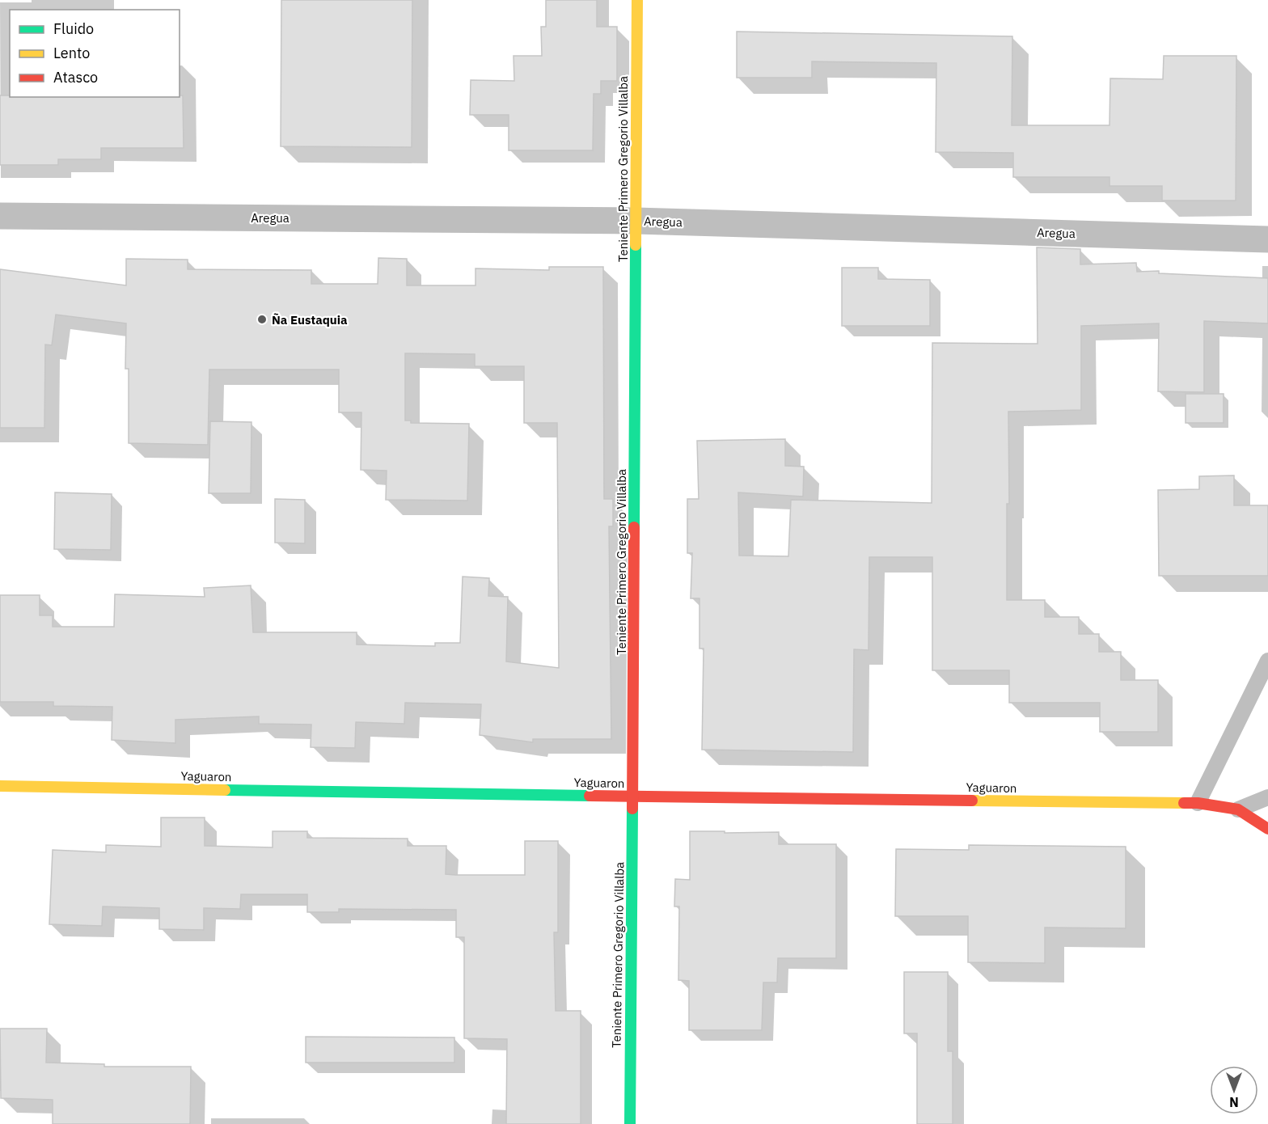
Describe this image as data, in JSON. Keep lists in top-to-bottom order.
{
  "streets": {
    "street": ["Teniente Primero Gregorio Villalba", "Aregua", "Yaguaron"]
  },
  "crossings": [
    ["Teniente Primero Gregorio Villalba", "Aregua"],
    ["Teniente Primero Gregorio Villalba", "Yaguaron"]
  ],
  "places": ["Ña Eustaquia"],
  "legend": ["Fluido", "Lento", "Atasco"],
  "north": "bottom"
}
